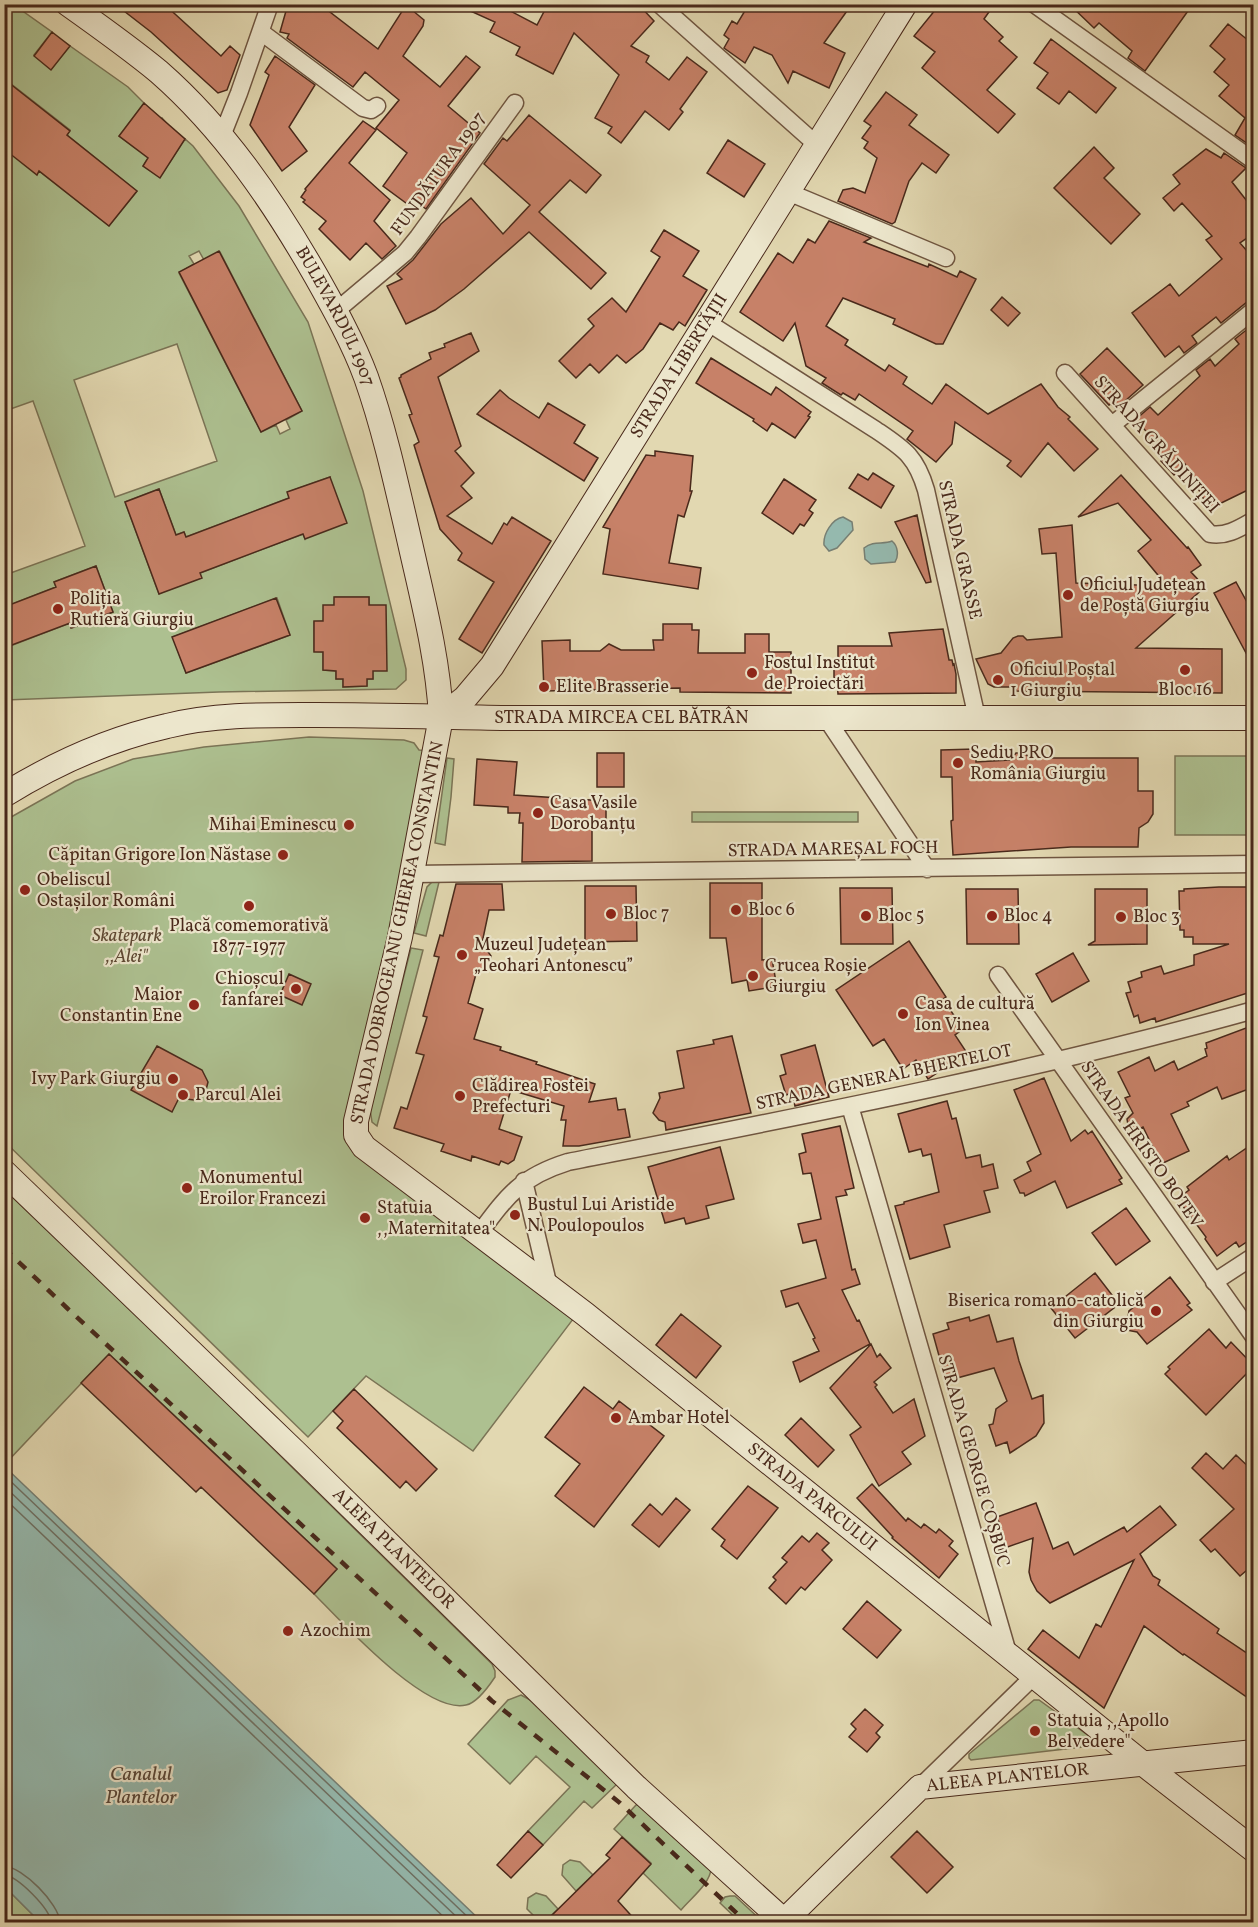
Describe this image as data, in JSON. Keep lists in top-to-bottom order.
{
  "streets": {
    "main road": [
      "BULEVARDUL 1907",
      "STRADA LIBERTĂȚII",
      "STRADA MIRCEA CEL BĂTRÂN",
      "STRADA DOBROGEANU GHEREA CONSTANTIN",
      "STRADA PARCULUI",
      "ALEEA PLANTELOR"
    ],
    "street": [
      "FUNDĂTURA 1907",
      "STRADA GRĂDINIȚEI",
      "STRADA GRASSE",
      "STRADA MAREȘAL FOCH",
      "STRADA GENERAL BHERTELOT",
      "STRADA HRISTO BOTEV",
      "STRADA GEORGE COȘBUC"
    ]
  },
  "crossings": [
    ["FUNDĂTURA 1907", "BULEVARDUL 1907"],
    ["BULEVARDUL 1907", "STRADA LIBERTĂȚII"],
    ["BULEVARDUL 1907", "STRADA MIRCEA CEL BĂTRÂN"],
    ["BULEVARDUL 1907", "STRADA DOBROGEANU GHEREA CONSTANTIN"],
    ["STRADA LIBERTĂȚII", "STRADA GRASSE"],
    ["STRADA LIBERTĂȚII", "STRADA MIRCEA CEL BĂTRÂN"],
    ["STRADA LIBERTĂȚII", "STRADA DOBROGEANU GHEREA CONSTANTIN"],
    ["STRADA GRASSE", "STRADA MIRCEA CEL BĂTRÂN"],
    ["STRADA MIRCEA CEL BĂTRÂN", "STRADA DOBROGEANU GHEREA CONSTANTIN"],
    ["STRADA MAREȘAL FOCH", "STRADA DOBROGEANU GHEREA CONSTANTIN"],
    ["STRADA DOBROGEANU GHEREA CONSTANTIN", "STRADA GENERAL BHERTELOT"],
    ["STRADA DOBROGEANU GHEREA CONSTANTIN", "STRADA PARCULUI"],
    ["STRADA GENERAL BHERTELOT", "STRADA HRISTO BOTEV"],
    ["STRADA GENERAL BHERTELOT", "STRADA GEORGE COȘBUC"],
    ["STRADA GENERAL BHERTELOT", "STRADA PARCULUI"],
    ["STRADA GEORGE COȘBUC", "STRADA PARCULUI"],
    ["STRADA PARCULUI", "ALEEA PLANTELOR"]
  ],
  "water": ["Canalul Plantelor"],
  "parks": ["Skatepark ,,Alei\""],
  "places": [
    "Oficiul Județean de Poștă Giurgiu",
    "Poliția Rutieră Giurgiu",
    "Bloc 16",
    "Fostul Institut de Proiectări",
    "Oficiul Poștal 1 Giurgiu",
    "Elite Brasserie",
    "Sediu PRO România Giurgiu",
    "Casa Vasile Dorobanțu",
    "Mihai Eminescu",
    "Căpitan Grigore Ion Năstase",
    "Obeliscul Ostașilor Români",
    "Placă comemorativă 1877-1977",
    "Bloc 6",
    "Bloc 7",
    "Bloc 5",
    "Bloc 4",
    "Bloc 3",
    "Muzeul Județean „Teohari Antonescu”",
    "Crucea Roșie Giurgiu",
    "Chioșcul fanfarei",
    "Maior Constantin Ene",
    "Casa de cultură Ion Vinea",
    "Ivy Park Giurgiu",
    "Parcul Alei",
    "Clădirea Fostei Prefecturi",
    "Monumentul Eroilor Francezi",
    "Bustul Lui Aristide N. Poulopoulos",
    "Statuia ,,Maternitatea\"",
    "Biserica romano-catolică din Giurgiu",
    "Ambar Hotel",
    "Azochim",
    "Statuia ,,Apollo Belvedere\""
  ]
}
